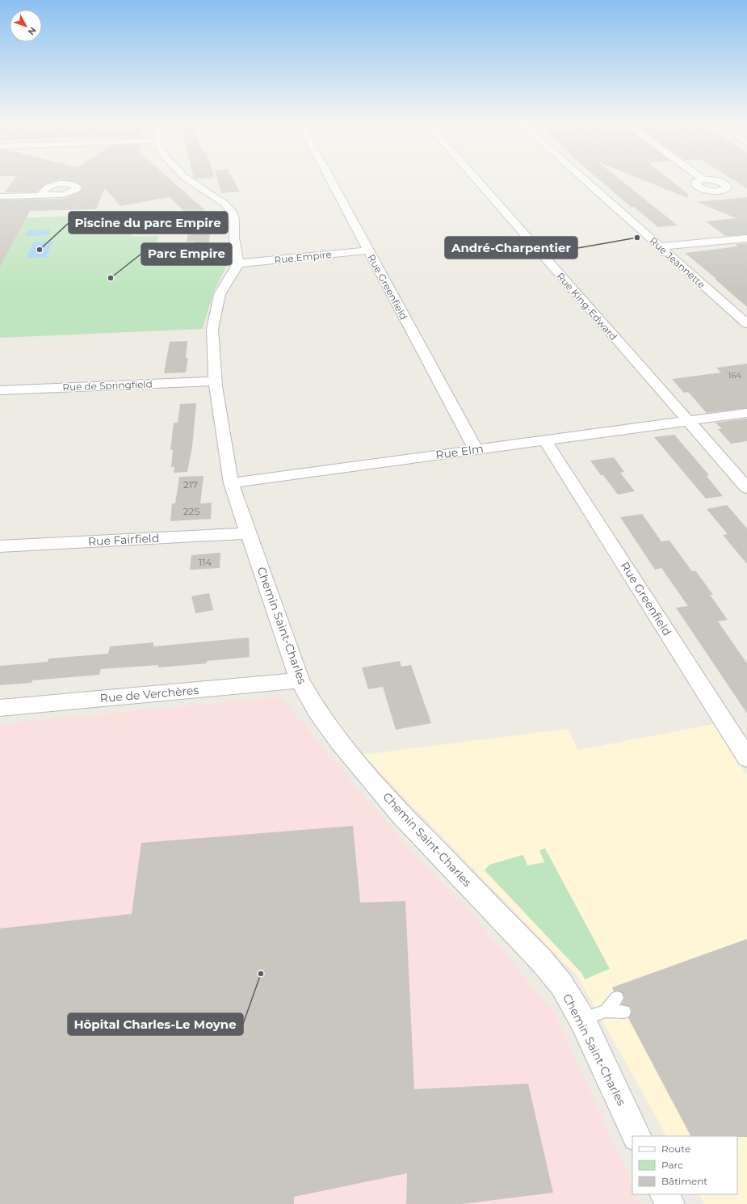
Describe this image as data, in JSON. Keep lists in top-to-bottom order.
{
  "streets": {
    "street": [
      "Rue Empire",
      "Rue Jeannette",
      "Rue Greenfield",
      "Rue King-Edward",
      "Rue de Springfield",
      "Rue Elm",
      "Rue Fairfield",
      "Chemin Saint-Charles",
      "Rue de Verchères"
    ]
  },
  "crossings": [
    ["Rue Empire", "Rue Greenfield"],
    ["Rue Empire", "Chemin Saint-Charles"],
    ["Rue Greenfield", "Rue Elm"],
    ["Rue King-Edward", "Rue Elm"],
    ["Rue de Springfield", "Chemin Saint-Charles"],
    ["Rue Elm", "Chemin Saint-Charles"],
    ["Rue Fairfield", "Chemin Saint-Charles"],
    ["Chemin Saint-Charles", "Rue de Verchères"]
  ],
  "places": [
    "André-Charpentier",
    "Piscine du parc Empire",
    "Parc Empire",
    "Hôpital Charles-Le Moyne"
  ],
  "house_numbers": [
    "164",
    "217",
    "225",
    "114"
  ],
  "legend": ["Route", "Parc", "Bâtiment"],
  "north": "bottom right"
}
